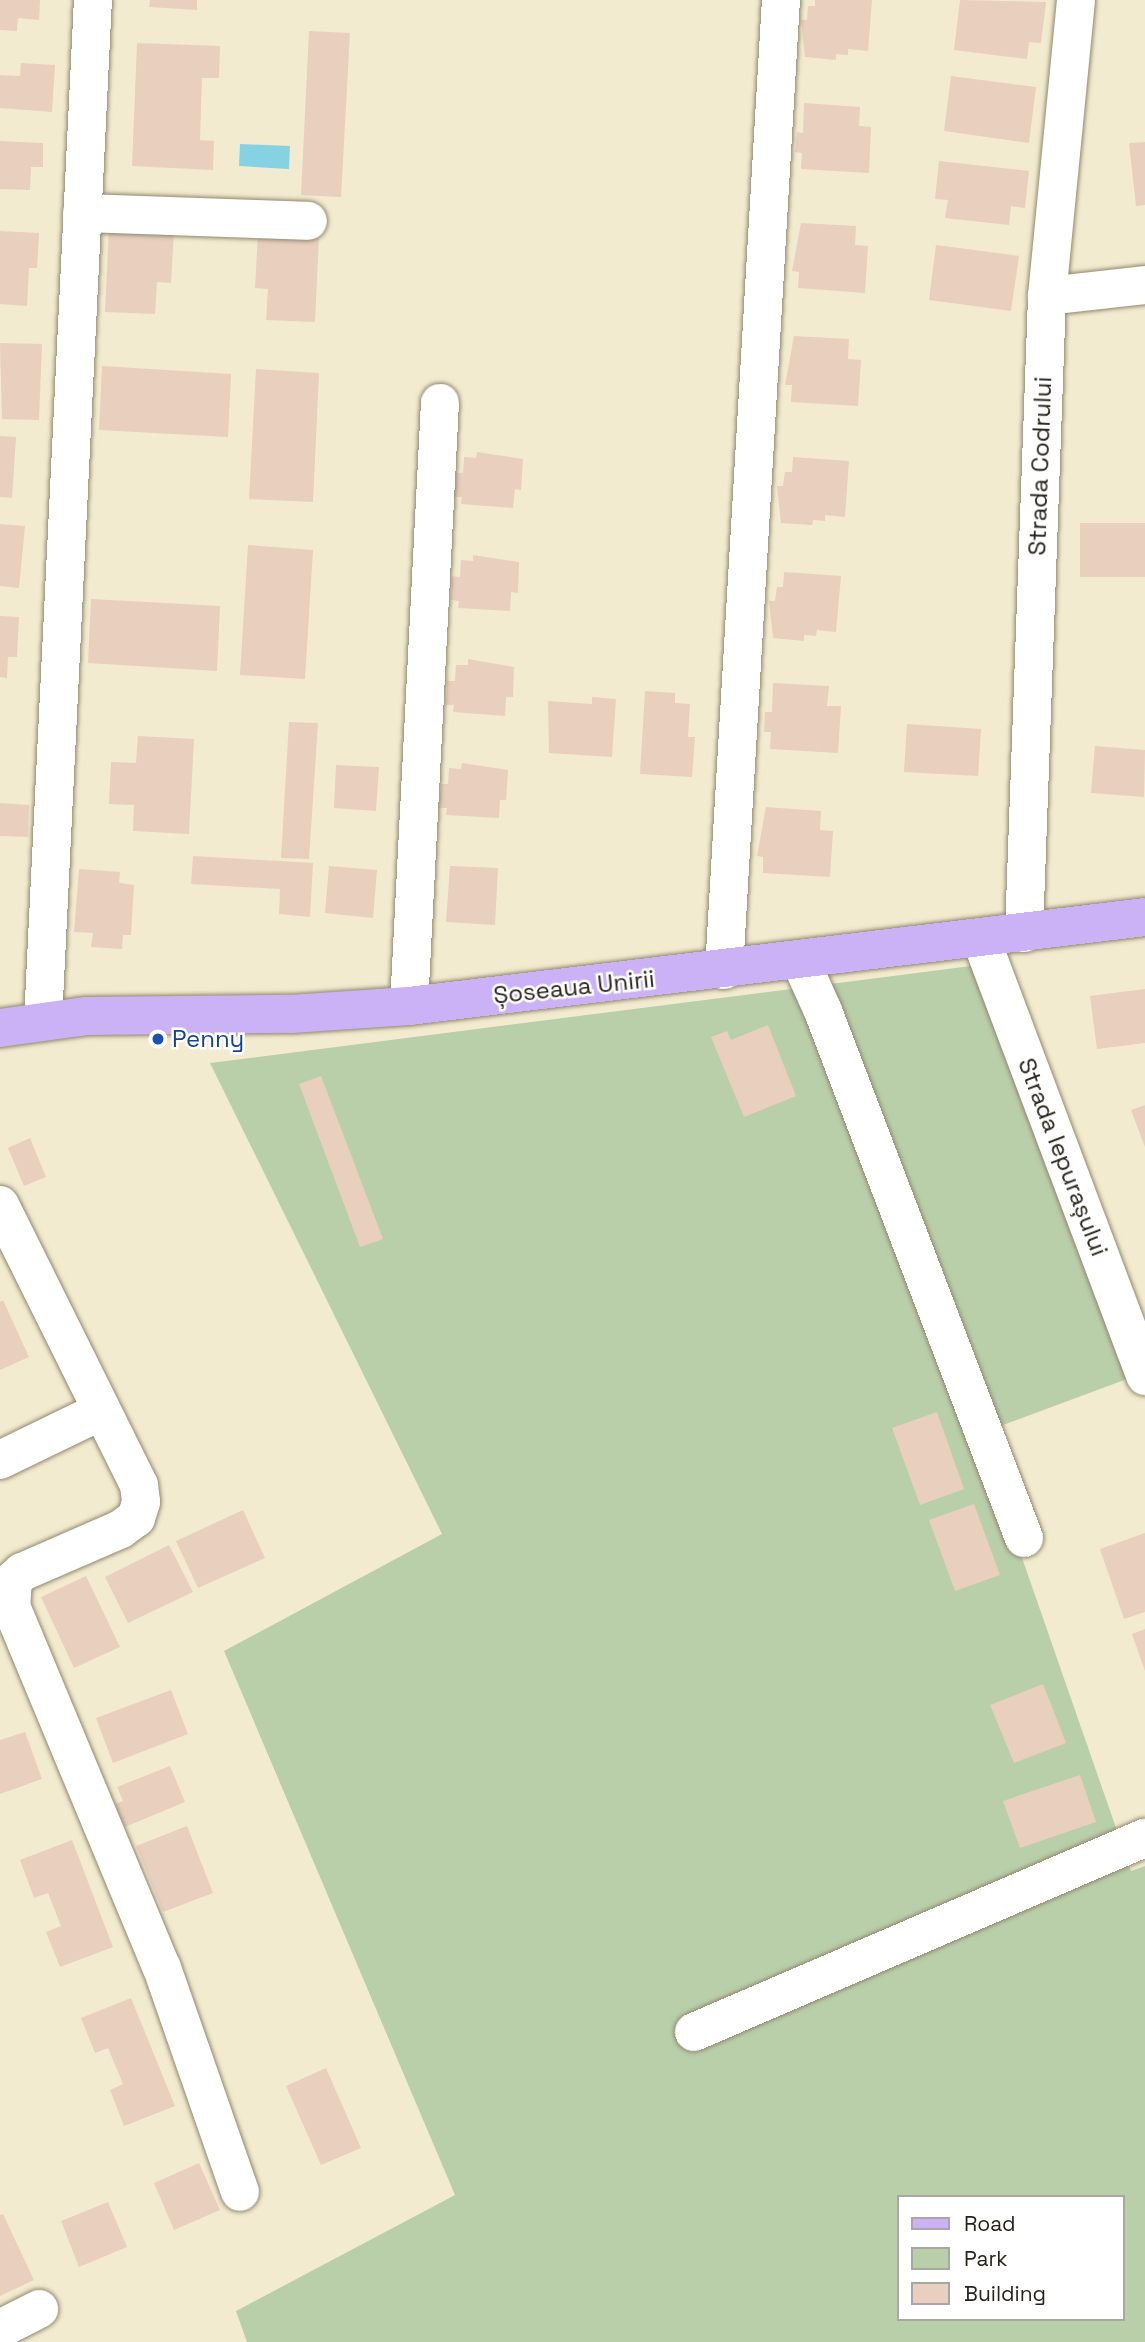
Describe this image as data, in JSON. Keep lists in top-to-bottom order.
{
  "streets": {
    "main road": ["Șoseaua Unirii"],
    "street": ["Strada Codrului", "Strada Iepurașului"]
  },
  "crossings": [
    ["Strada Codrului", "Șoseaua Unirii"],
    ["Șoseaua Unirii", "Strada Iepurașului"]
  ],
  "places": ["Penny"],
  "legend": ["Road", "Park", "Building"]
}
